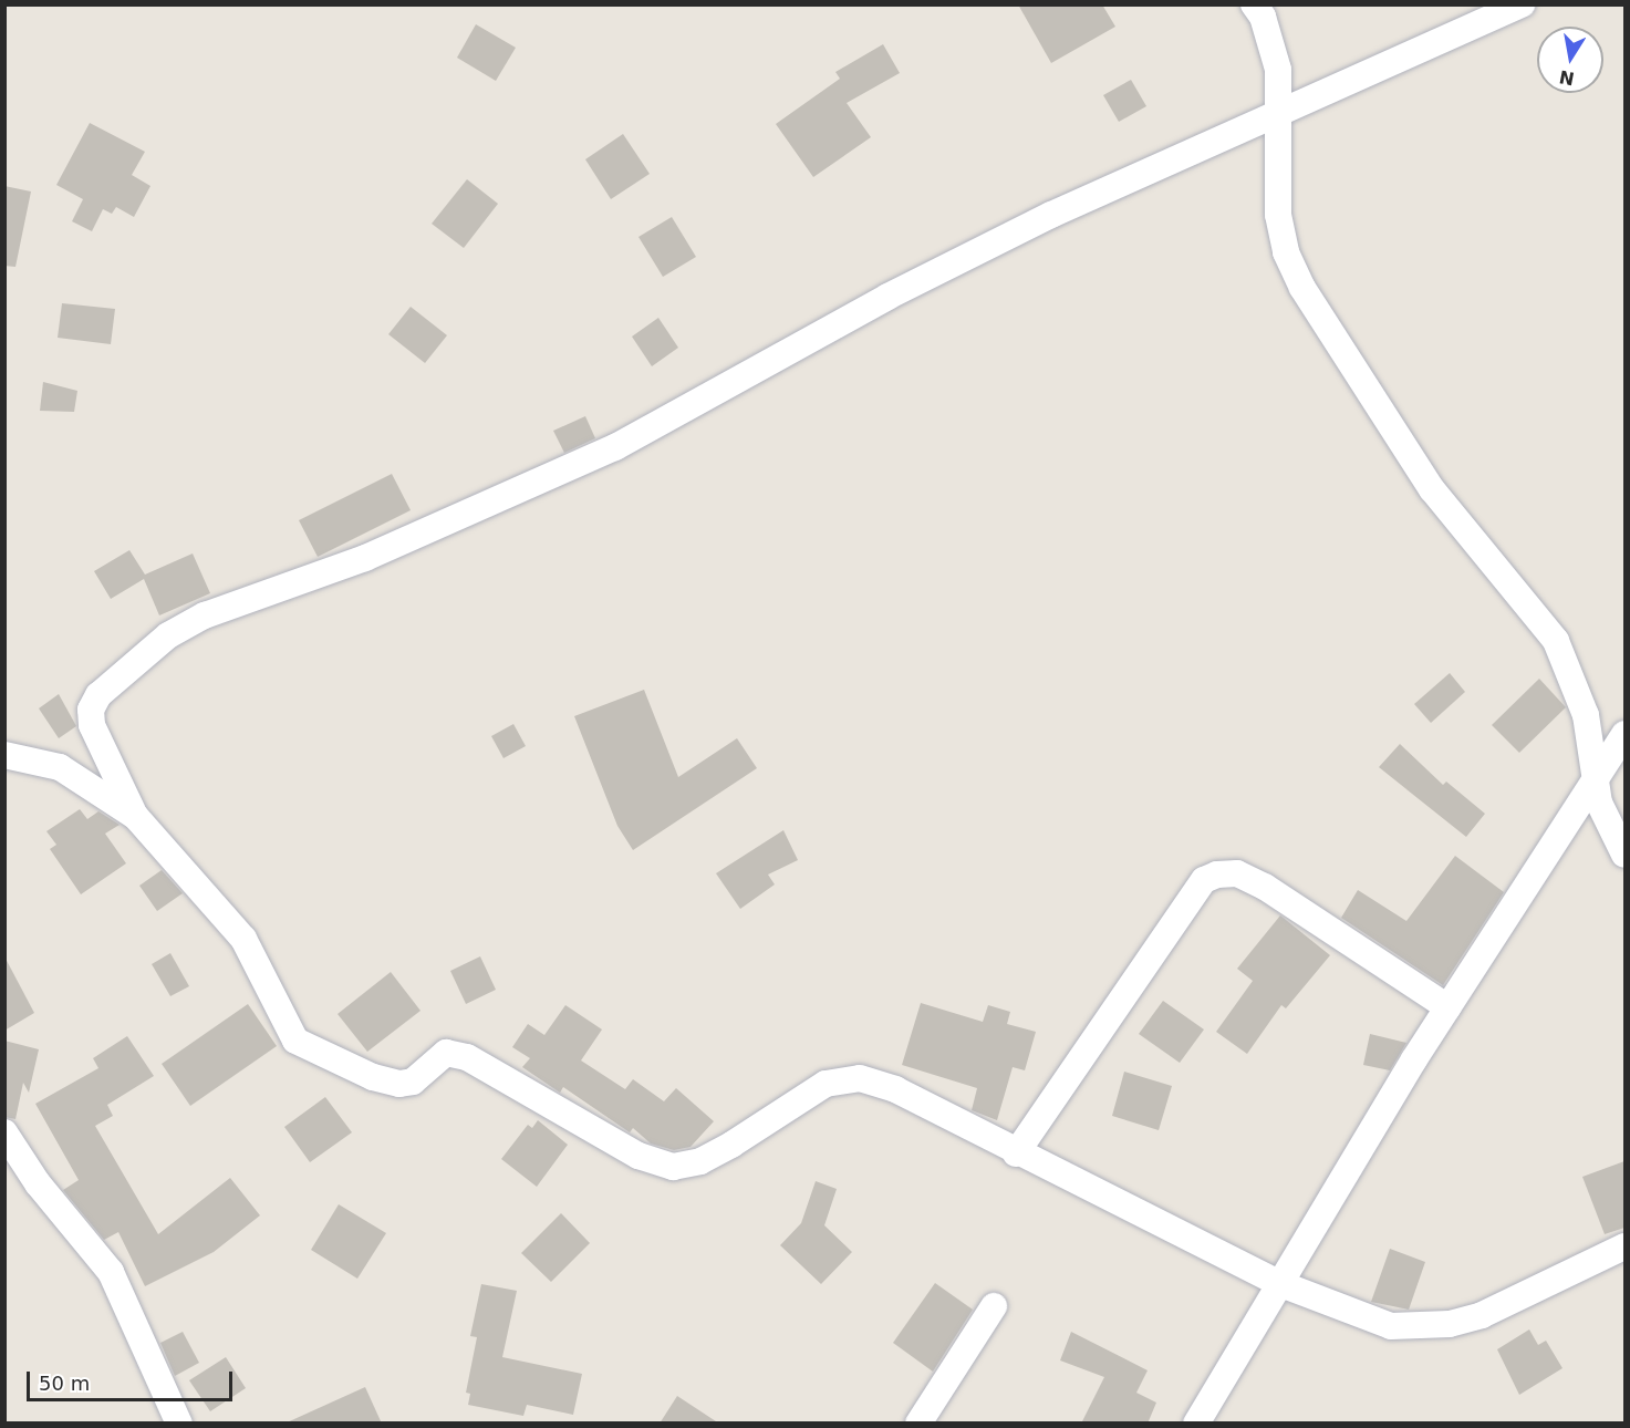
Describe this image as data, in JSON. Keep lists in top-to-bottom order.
{
  "scale_bar": "50 m",
  "north": "bottom"
}
